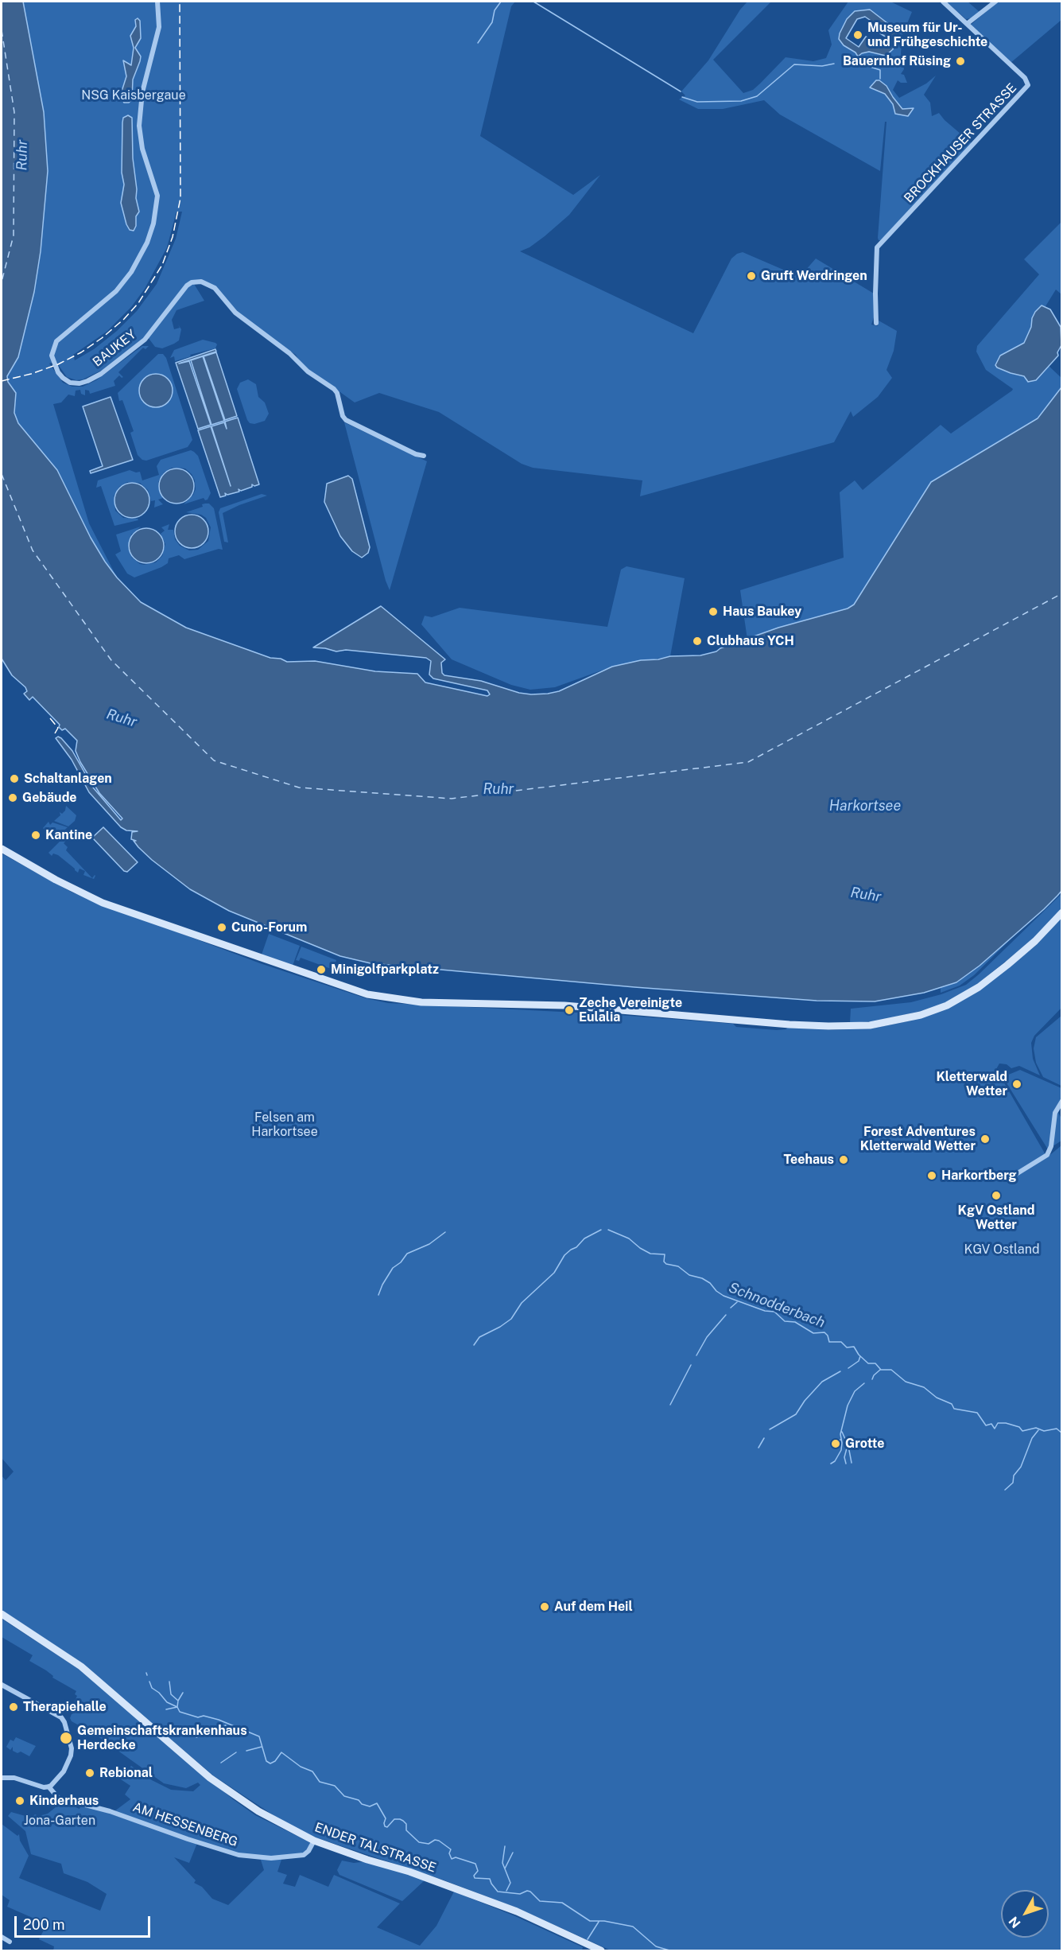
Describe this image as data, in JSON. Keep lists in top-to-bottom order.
{
  "streets": {
    "main road": ["ENDER TALSTRASSE"],
    "street": ["BROCKHAUSER STRASSE", "BAUKEY", "AM HESSENBERG"]
  },
  "crossings": [
    ["AM HESSENBERG", "ENDER TALSTRASSE"]
  ],
  "water": ["Ruhr", "Harkortsee", "Schnodderbach"],
  "parks": [
    "NSG Kaisbergaue",
    "Felsen am Harkortsee",
    "KGV Ostland",
    "Jona-Garten"
  ],
  "places": [
    "Museum für Ur- und Frühgeschichte",
    "Bauernhof Rüsing",
    "Gruft Werdringen",
    "Haus Baukey",
    "Clubhaus YCH",
    "Schaltanlagen",
    "Gebäude",
    "Kantine",
    "Cuno-Forum",
    "Minigolfparkplatz",
    "Zeche Vereinigte Eulalia",
    "Kletterwald Wetter",
    "Forest Adventures Kletterwald Wetter",
    "Teehaus",
    "Harkortberg",
    "KgV Ostland Wetter",
    "Grotte",
    "Auf dem Heil",
    "Therapiehalle",
    "Gemeinschaftskrankenhaus Herdecke",
    "Rebional",
    "Kinderhaus"
  ],
  "scale_bar": "200 m",
  "north": "bottom left"
}
